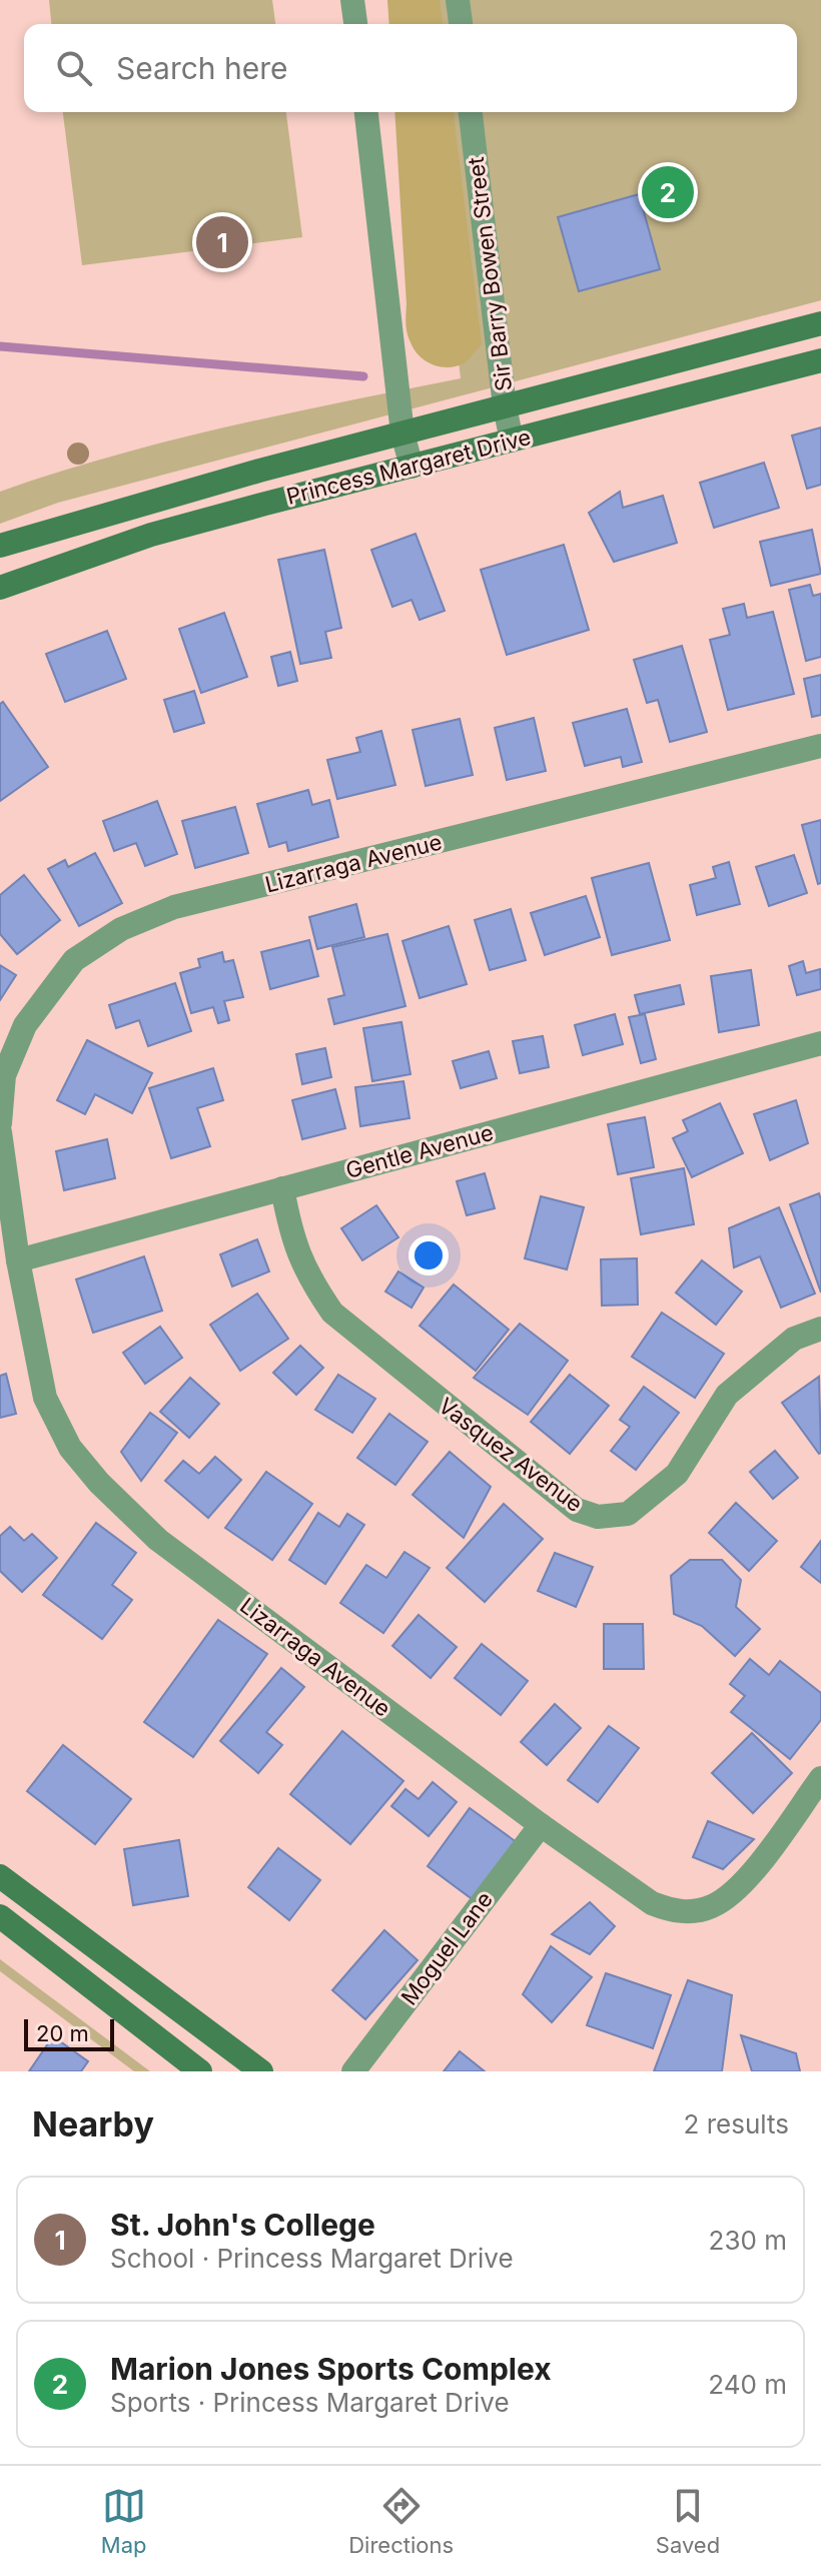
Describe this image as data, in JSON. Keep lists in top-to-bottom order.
{
  "streets": {
    "main road": ["Princess Margaret Drive"],
    "street": [
      "Sir Barry Bowen Street",
      "Lizarraga Avenue",
      "Gentle Avenue",
      "Vasquez Avenue",
      "Moguel Lane"
    ]
  },
  "crossings": [
    ["Sir Barry Bowen Street", "Princess Margaret Drive"],
    ["Lizarraga Avenue", "Gentle Avenue"],
    ["Lizarraga Avenue", "Moguel Lane"],
    ["Gentle Avenue", "Vasquez Avenue"]
  ],
  "scale_bar": "20 m",
  "page": {
    "search": "Search here",
    "pins": ["2", "1"],
    "scale": "20 m",
    "heading": ["Nearby", "2 results"],
    "list": [
      {
        "mark": "1",
        "name": "St. John's College",
        "note": "School · Princess Margaret Drive",
        "value": "230 m"
      },
      {
        "mark": "2",
        "name": "Marion Jones Sports Complex",
        "note": "Sports · Princess Margaret Drive",
        "value": "240 m"
      }
    ],
    "nav": ["Map", "Directions", "Saved"]
  }
}
